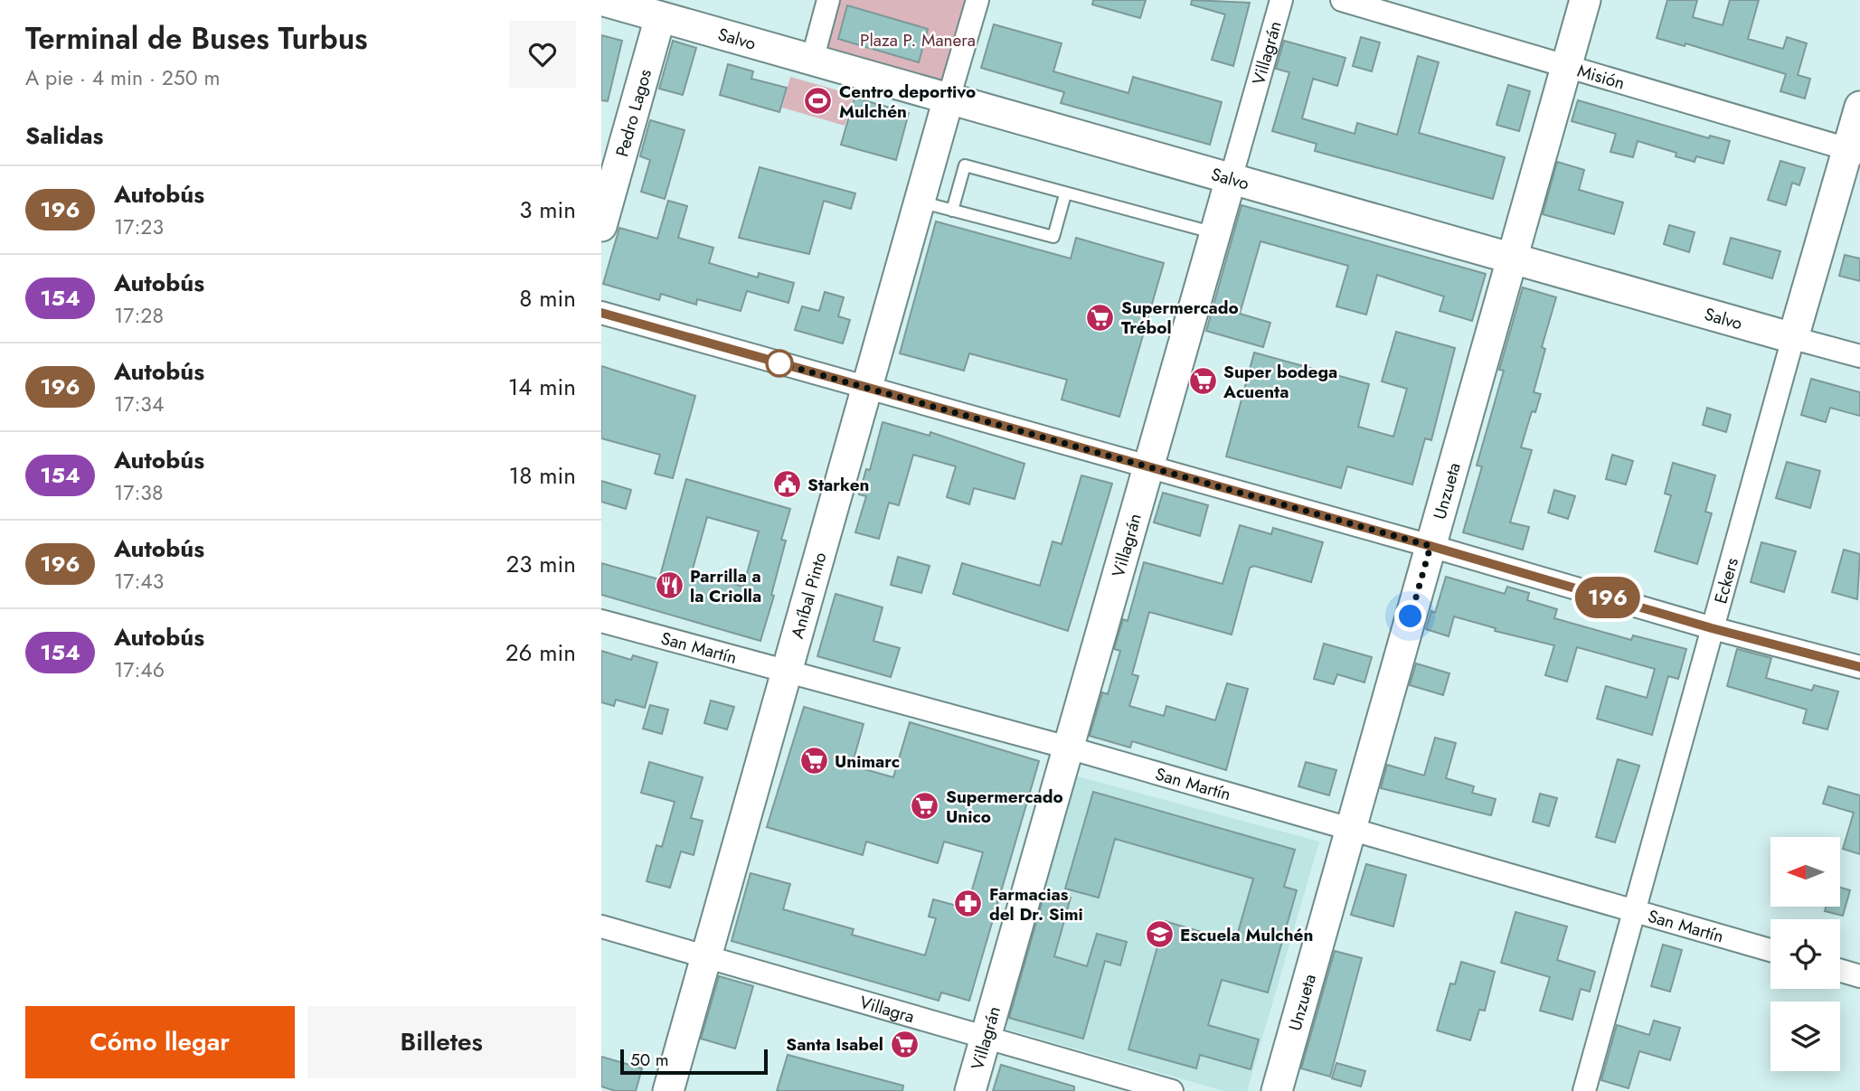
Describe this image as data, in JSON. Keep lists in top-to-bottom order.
{
  "streets": {
    "main road": [
      "Salvo",
      "Villagrán",
      "Pedro Lagos",
      "Unzueta",
      "Eckers",
      "Aníbal Pinto"
    ],
    "street": ["Misión", "San Martín", "Villagra"]
  },
  "crossings": [
    ["Salvo", "Villagrán"],
    ["Salvo", "Pedro Lagos"],
    ["Salvo", "Unzueta"],
    ["Salvo", "Eckers"],
    ["Salvo", "Aníbal Pinto"],
    ["Villagrán", "San Martín"],
    ["Villagrán", "Villagra"],
    ["Misión", "Unzueta"],
    ["Misión", "Eckers"],
    ["Unzueta", "San Martín"],
    ["Eckers", "San Martín"],
    ["Aníbal Pinto", "San Martín"],
    ["Aníbal Pinto", "Villagra"]
  ],
  "parks": ["Plaza P. Manera"],
  "places": {
    "sports": ["Centro deportivo Mulchén"],
    "supermarket": [
      "Supermercado Trébol",
      "Super bodega Acuenta",
      "Unimarc",
      "Supermercado Unico",
      "Santa Isabel"
    ],
    "public building": ["Starken"],
    "restaurant": ["Parrilla a la Criolla"],
    "pharmacy": ["Farmacias del Dr. Simi"],
    "school or university": ["Escuela Mulchén"]
  },
  "lines": ["bus line 196"],
  "scale_bar": "50 m",
  "north": "left",
  "page": {
    "heading": [
      ["Terminal de Buses Turbus", "A pie · 4 min · 250 m"],
      "Salidas"
    ],
    "on_map": "196",
    "list": [
      {
        "mark": "196",
        "name": "Autobús",
        "note": "17:23",
        "value": "3 min"
      },
      {
        "mark": "154",
        "name": "Autobús",
        "note": "17:28",
        "value": "8 min"
      },
      {
        "mark": "196",
        "name": "Autobús",
        "note": "17:34",
        "value": "14 min"
      },
      {
        "mark": "154",
        "name": "Autobús",
        "note": "17:38",
        "value": "18 min"
      },
      {
        "mark": "196",
        "name": "Autobús",
        "note": "17:43",
        "value": "23 min"
      },
      {
        "mark": "154",
        "name": "Autobús",
        "note": "17:46",
        "value": "26 min"
      }
    ],
    "buttons": ["Cómo llegar", "Billetes"],
    "scale": "50 m"
  }
}
